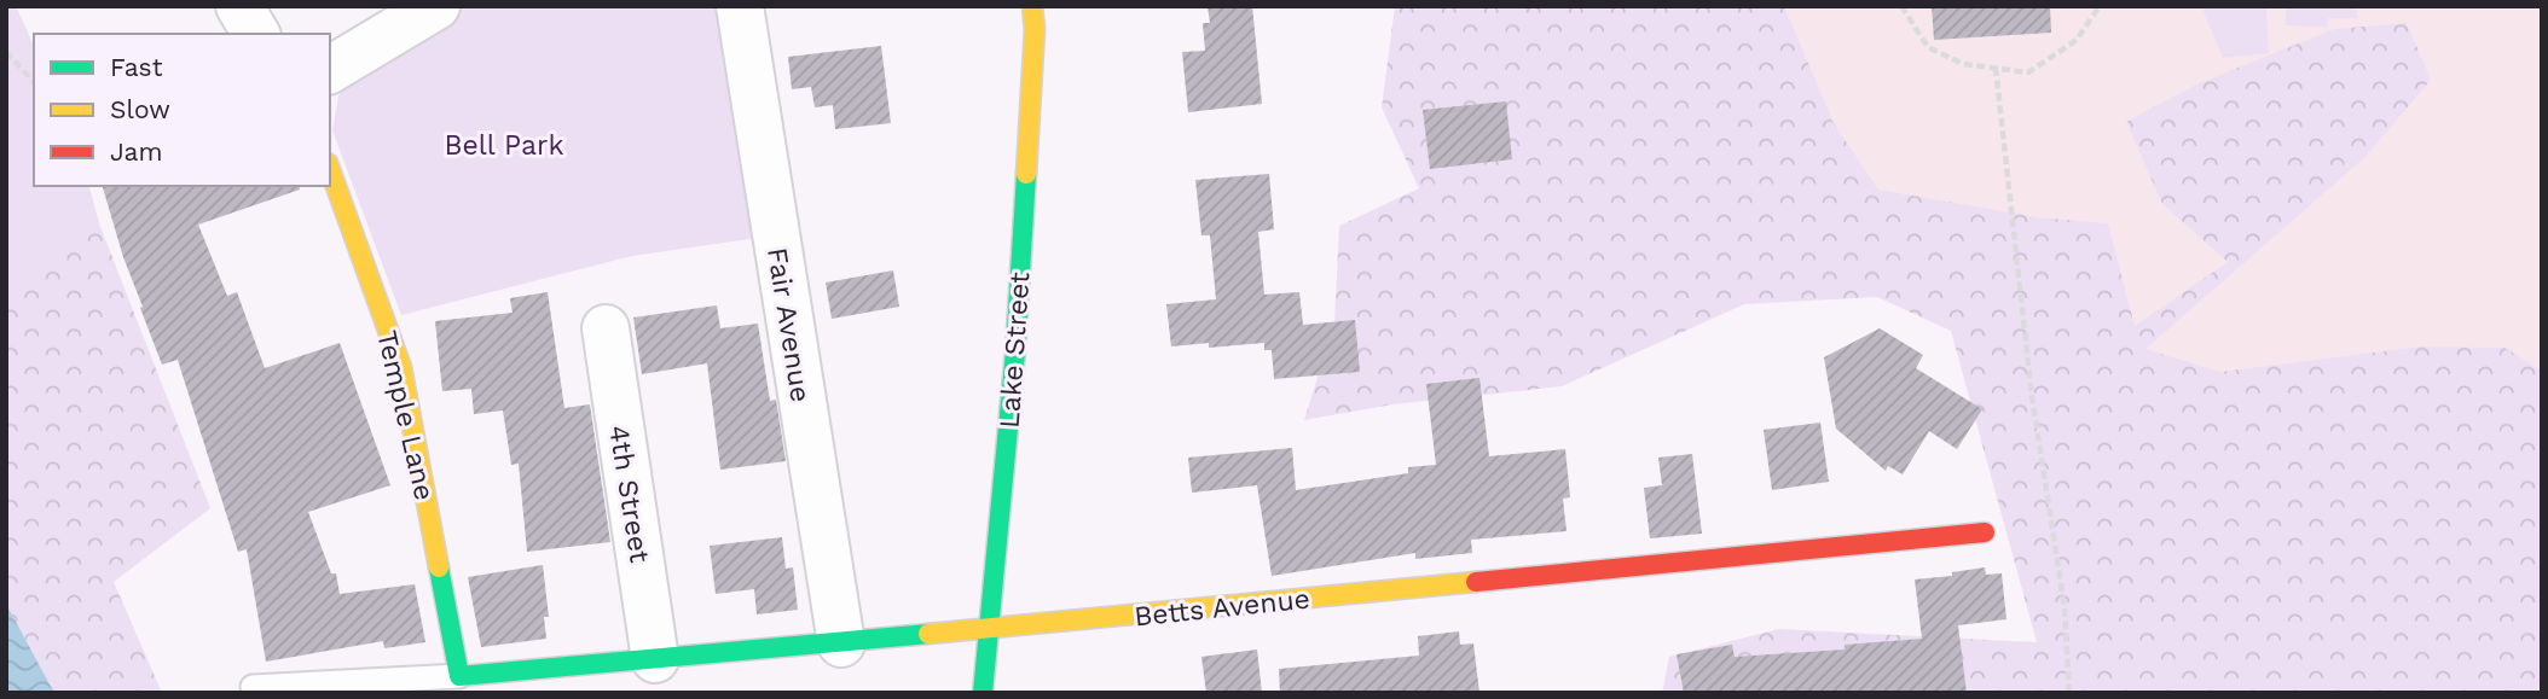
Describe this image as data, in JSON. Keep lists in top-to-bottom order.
{
  "streets": {
    "street": [
      "Fair Avenue",
      "Lake Street",
      "Temple Lane",
      "4th Street",
      "Betts Avenue"
    ]
  },
  "crossings": [
    ["Fair Avenue", "Betts Avenue"],
    ["Lake Street", "Betts Avenue"],
    ["Temple Lane", "Betts Avenue"],
    ["4th Street", "Betts Avenue"]
  ],
  "parks": ["Bell Park"],
  "legend": ["Fast", "Slow", "Jam"]
}
